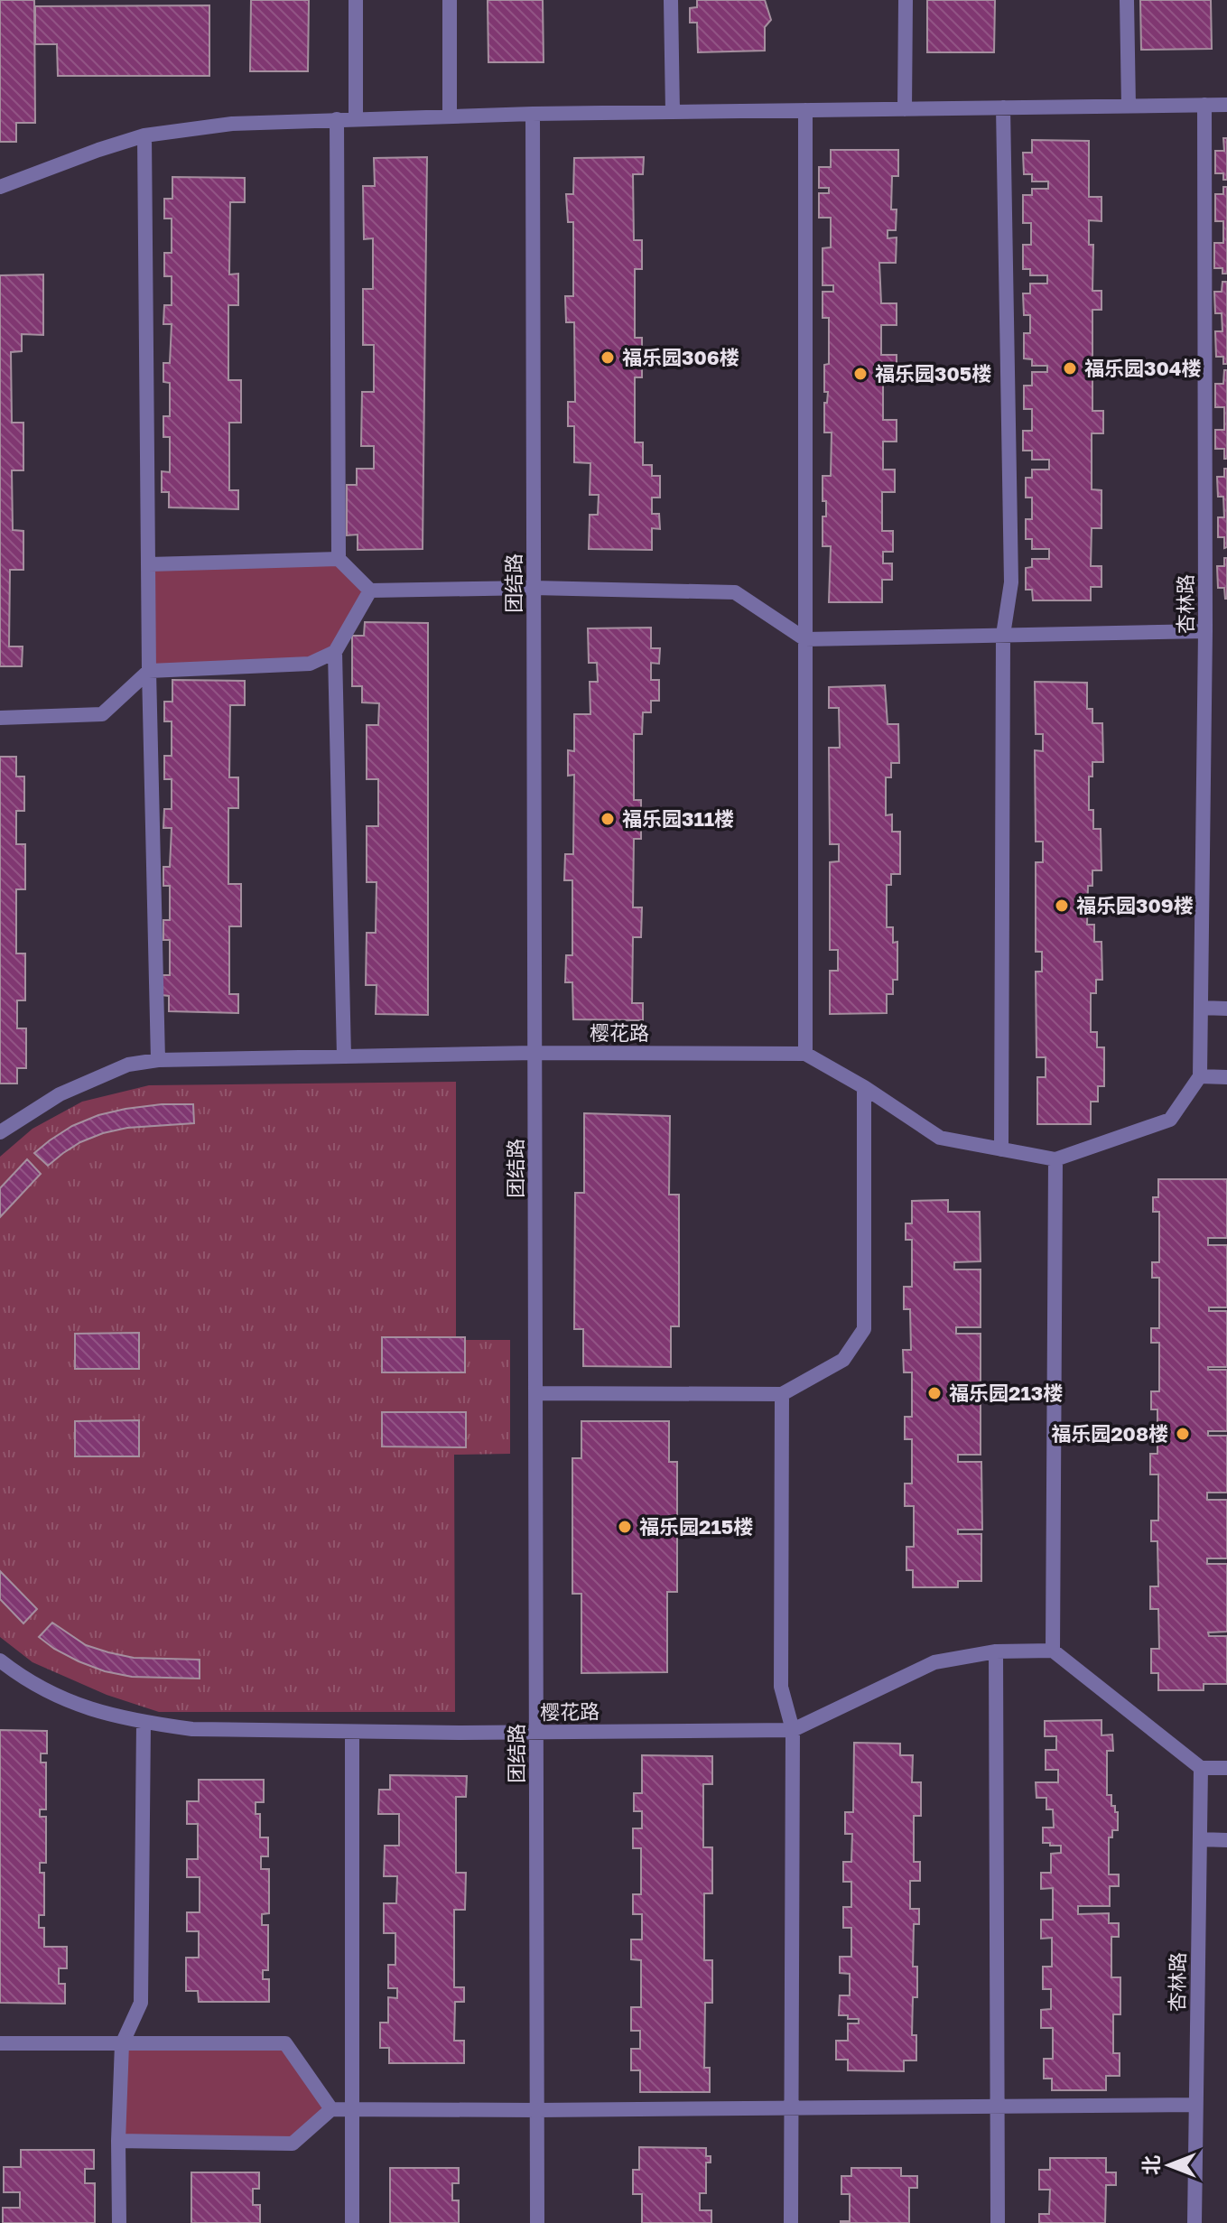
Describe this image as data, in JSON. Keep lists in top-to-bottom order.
{
  "streets": {
    "street": ["团结路", "杏林路", "樱花路"]
  },
  "crossings": [
    ["团结路", "樱花路"],
    ["杏林路", "樱花路"]
  ],
  "places": [
    "福乐园306楼",
    "福乐园304楼",
    "福乐园305楼",
    "福乐园311楼",
    "福乐园309楼",
    "福乐园213楼",
    "福乐园208楼",
    "福乐园215楼"
  ],
  "north": "left"
}
